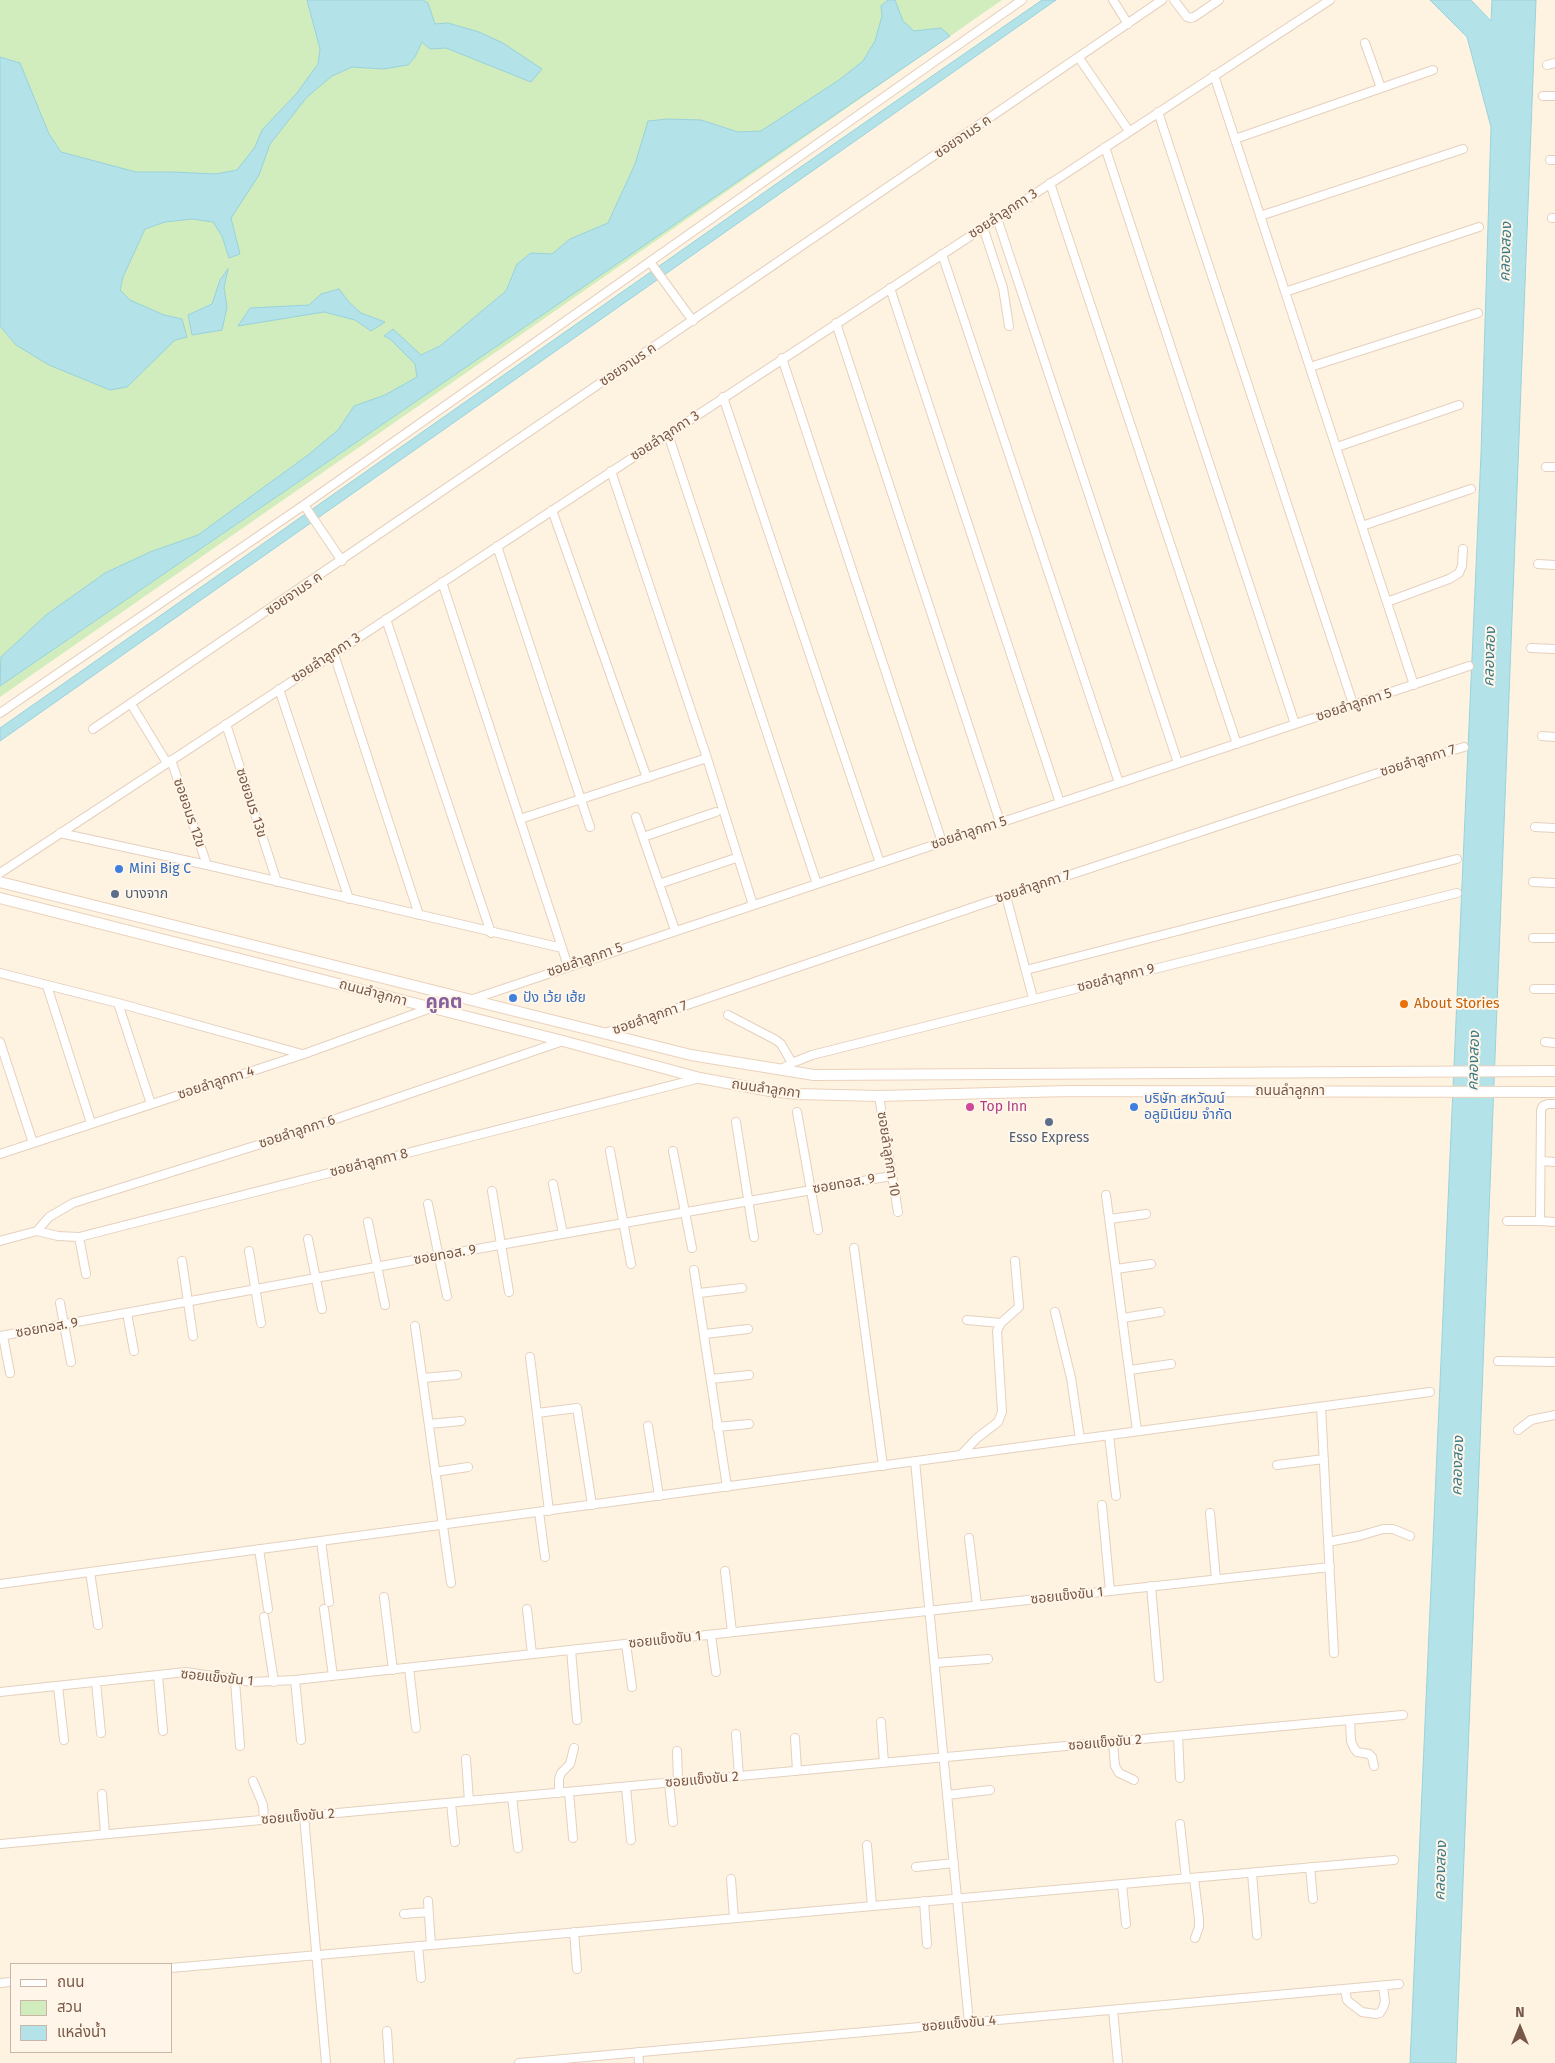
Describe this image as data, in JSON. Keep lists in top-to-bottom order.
{
  "streets": {
    "main road": ["ถนนลำลูกกา"],
    "street": [
      "ซอยจามร ค",
      "ซอยลำลูกกา 3",
      "ซอยลำลูกกา 5",
      "ซอยลำลูกกา 7",
      "ซอยอมร 13ข",
      "ซอยอมร 12ข",
      "ซอยลำลูกกา 9",
      "ซอยลำลูกกา 4",
      "ซอยลำลูกกา 6",
      "ซอยลำลูกกา 10",
      "ซอยลำลูกกา 8",
      "ซอยทอส. 9",
      "ซอยแข็งขัน 1",
      "ซอยแข็งขัน 2",
      "ซอยแข็งขัน 4"
    ]
  },
  "crossings": [
    ["ซอยจามร ค", "ซอยอมร 12ข"],
    ["ซอยลำลูกกา 3", "ซอยอมร 13ข"],
    ["ซอยลำลูกกา 3", "ซอยอมร 12ข"],
    ["ซอยลำลูกกา 5", "ถนนลำลูกกา"],
    ["ซอยลำลูกกา 7", "ถนนลำลูกกา"],
    ["ซอยลำลูกกา 9", "ถนนลำลูกกา"],
    ["ถนนลำลูกกา", "ซอยลำลูกกา 4"],
    ["ถนนลำลูกกา", "ซอยลำลูกกา 6"],
    ["ถนนลำลูกกา", "ซอยลำลูกกา 10"],
    ["ถนนลำลูกกา", "ซอยลำลูกกา 8"],
    ["ซอยลำลูกกา 6", "ซอยลำลูกกา 8"],
    ["ซอยลำลูกกา 10", "ซอยทอส. 9"]
  ],
  "districts": ["คูคต"],
  "water": ["คลองสอง"],
  "places": [
    "Mini Big C",
    "บางจาก",
    "ปัง เว้ย เฮ้ย",
    "About Stories",
    "Top Inn",
    "บริษัท สหวัฒน์ อลูมิเนียม จำกัด",
    "Esso Express"
  ],
  "legend": ["ถนน", "สวน", "แหล่งน้ำ"],
  "north": "top"
}
